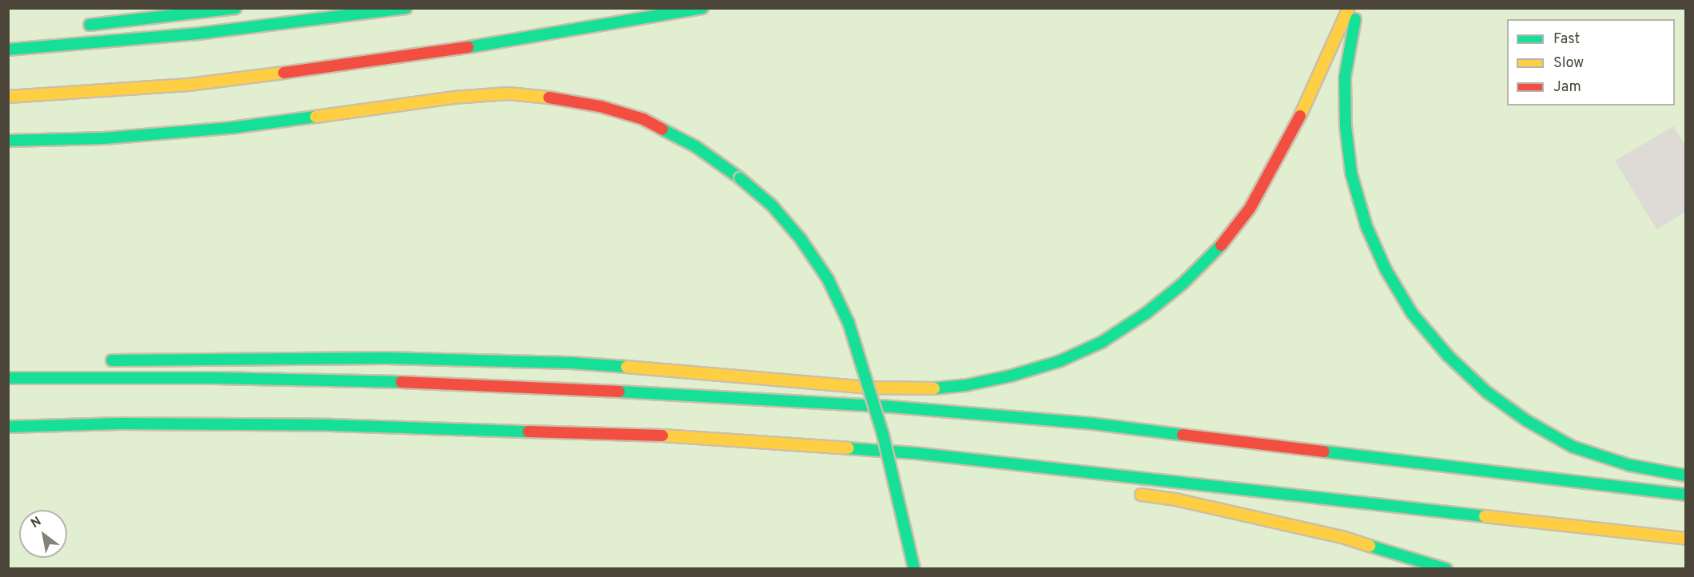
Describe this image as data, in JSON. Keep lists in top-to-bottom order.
{
  "legend": ["Fast", "Slow", "Jam"],
  "north": "top left"
}
